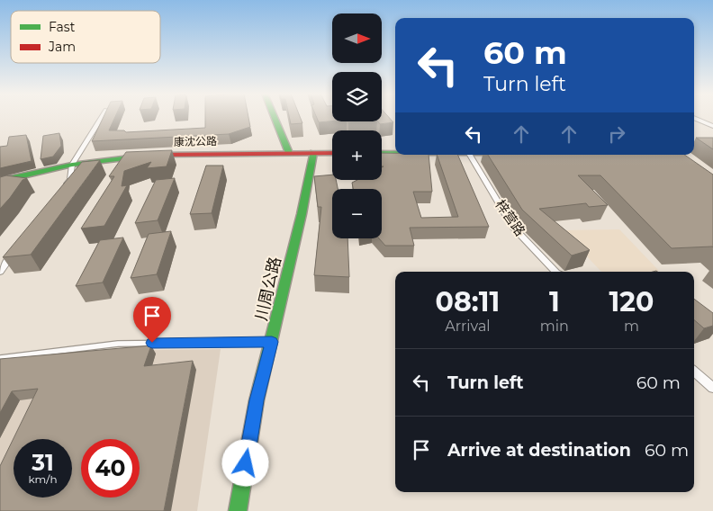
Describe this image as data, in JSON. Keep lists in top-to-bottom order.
{
  "streets": {
    "street": ["康沈公路", "梓营路", "川周公路"]
  },
  "crossings": [
    ["康沈公路", "川周公路"]
  ],
  "legend": ["Fast", "Jam"],
  "north": "right",
  "page": {
    "map_buttons": ["+", "−"],
    "turn": ["60 m", "Turn left"],
    "eta": [
      "08:11",
      "Arrival",
      "1",
      "min",
      "120",
      "m"
    ],
    "list": [
      {
        "name": "Turn left",
        "value": "60 m"
      },
      {
        "name": "Arrive at destination",
        "value": "60 m"
      }
    ],
    "speed": "31 km/h",
    "limit": "40"
  }
}
